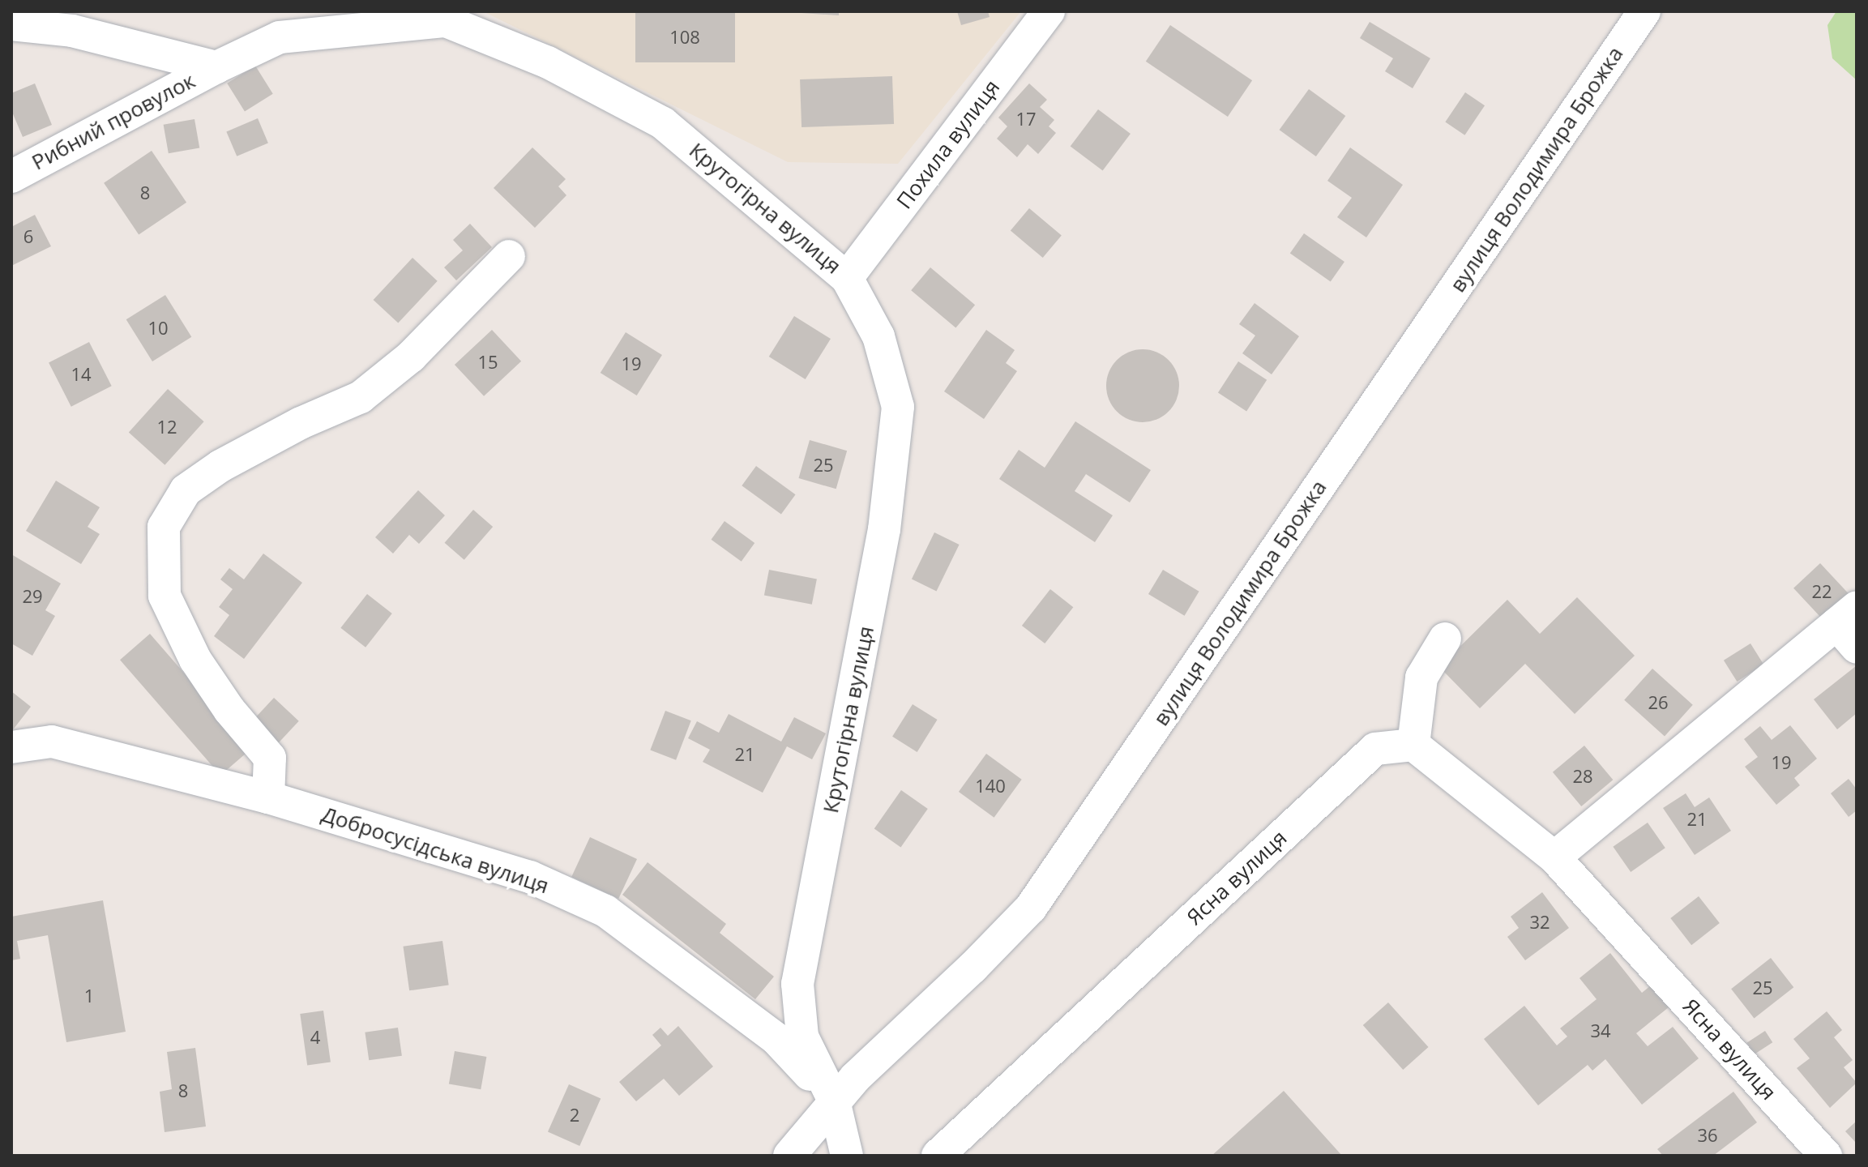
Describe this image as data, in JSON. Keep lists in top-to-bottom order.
{
  "streets": {
    "street": [
      "Рибний провулок",
      "Похила вулиця",
      "вулиця Володимира Брожка",
      "Крутогірна вулиця",
      "Добросусідська вулиця",
      "Ясна вулиця"
    ]
  },
  "crossings": [
    ["Рибний провулок", "Крутогірна вулиця"],
    ["Похила вулиця", "Крутогірна вулиця"],
    ["вулиця Володимира Брожка", "Крутогірна вулиця"],
    ["вулиця Володимира Брожка", "Добросусідська вулиця"],
    ["Крутогірна вулиця", "Добросусідська вулиця"]
  ],
  "house_numbers": [
    "108",
    "17",
    "8",
    "6",
    "10",
    "15",
    "19",
    "14",
    "12",
    "25",
    "22",
    "29",
    "26",
    "21",
    "19",
    "28",
    "140",
    "21",
    "32",
    "25",
    "1",
    "34",
    "4",
    "8",
    "2",
    "36"
  ]
}
